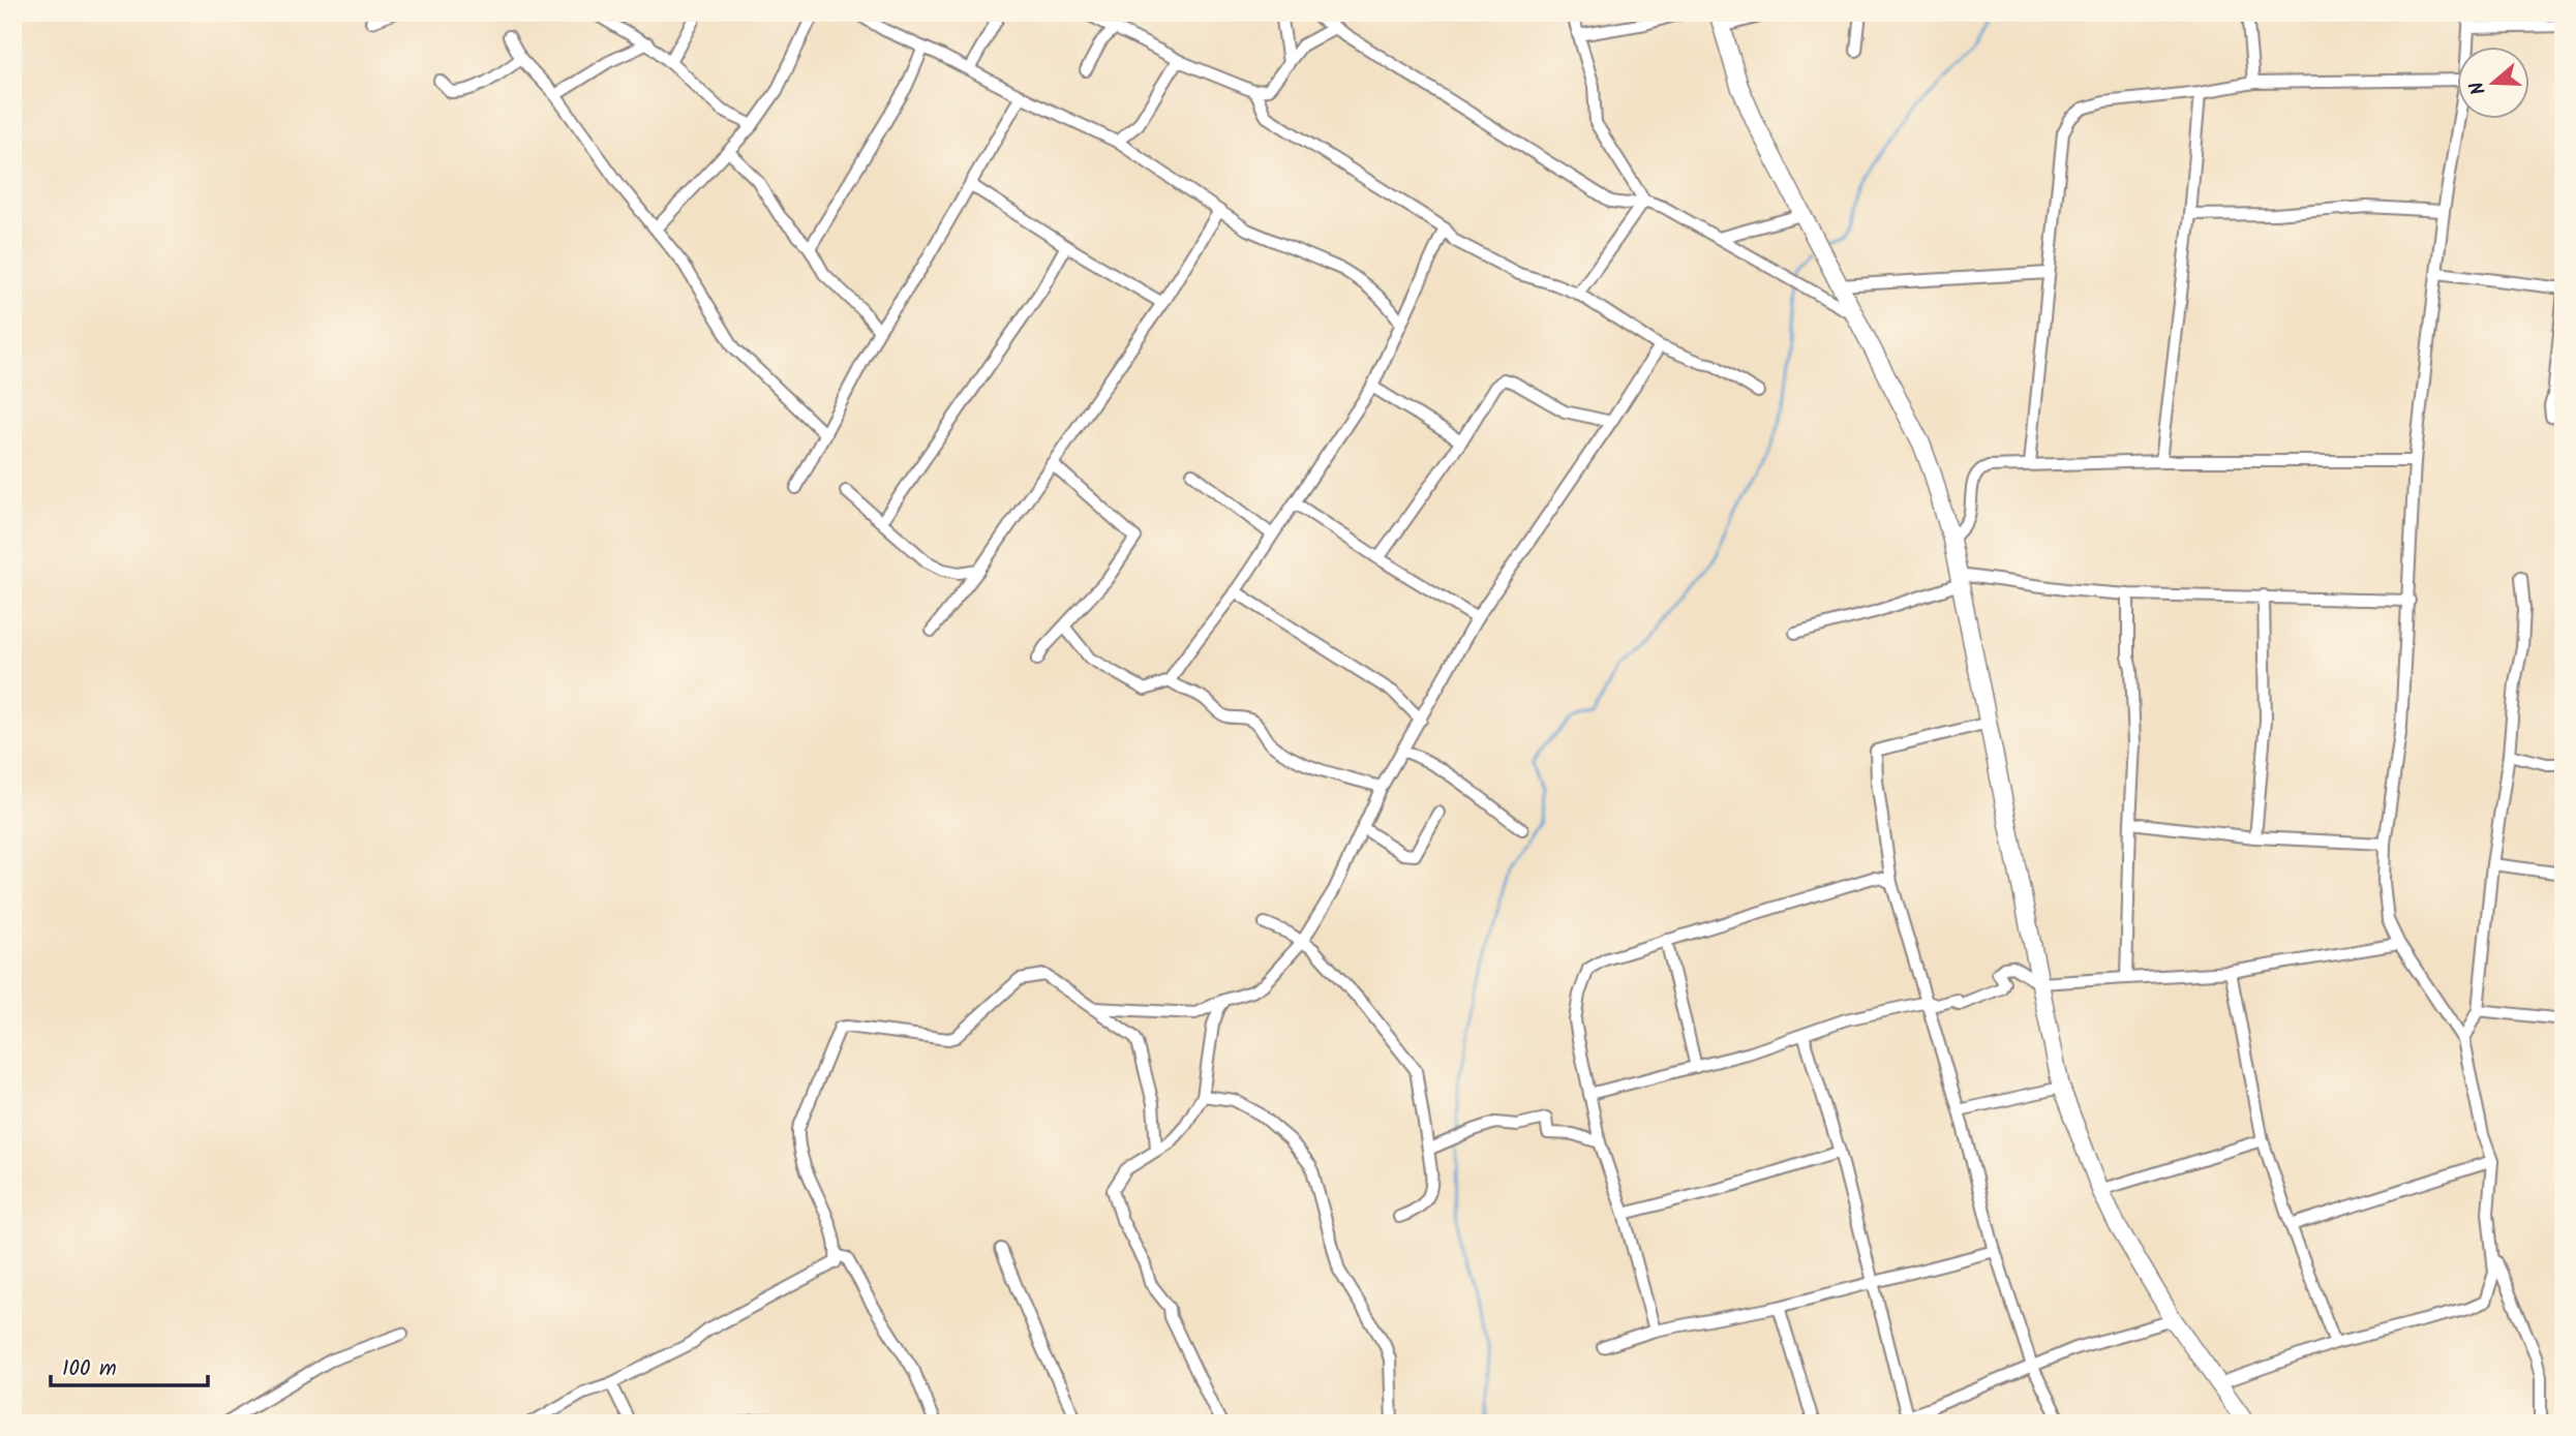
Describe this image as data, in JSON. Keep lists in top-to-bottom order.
{
  "scale_bar": "100 m",
  "north": "left"
}
